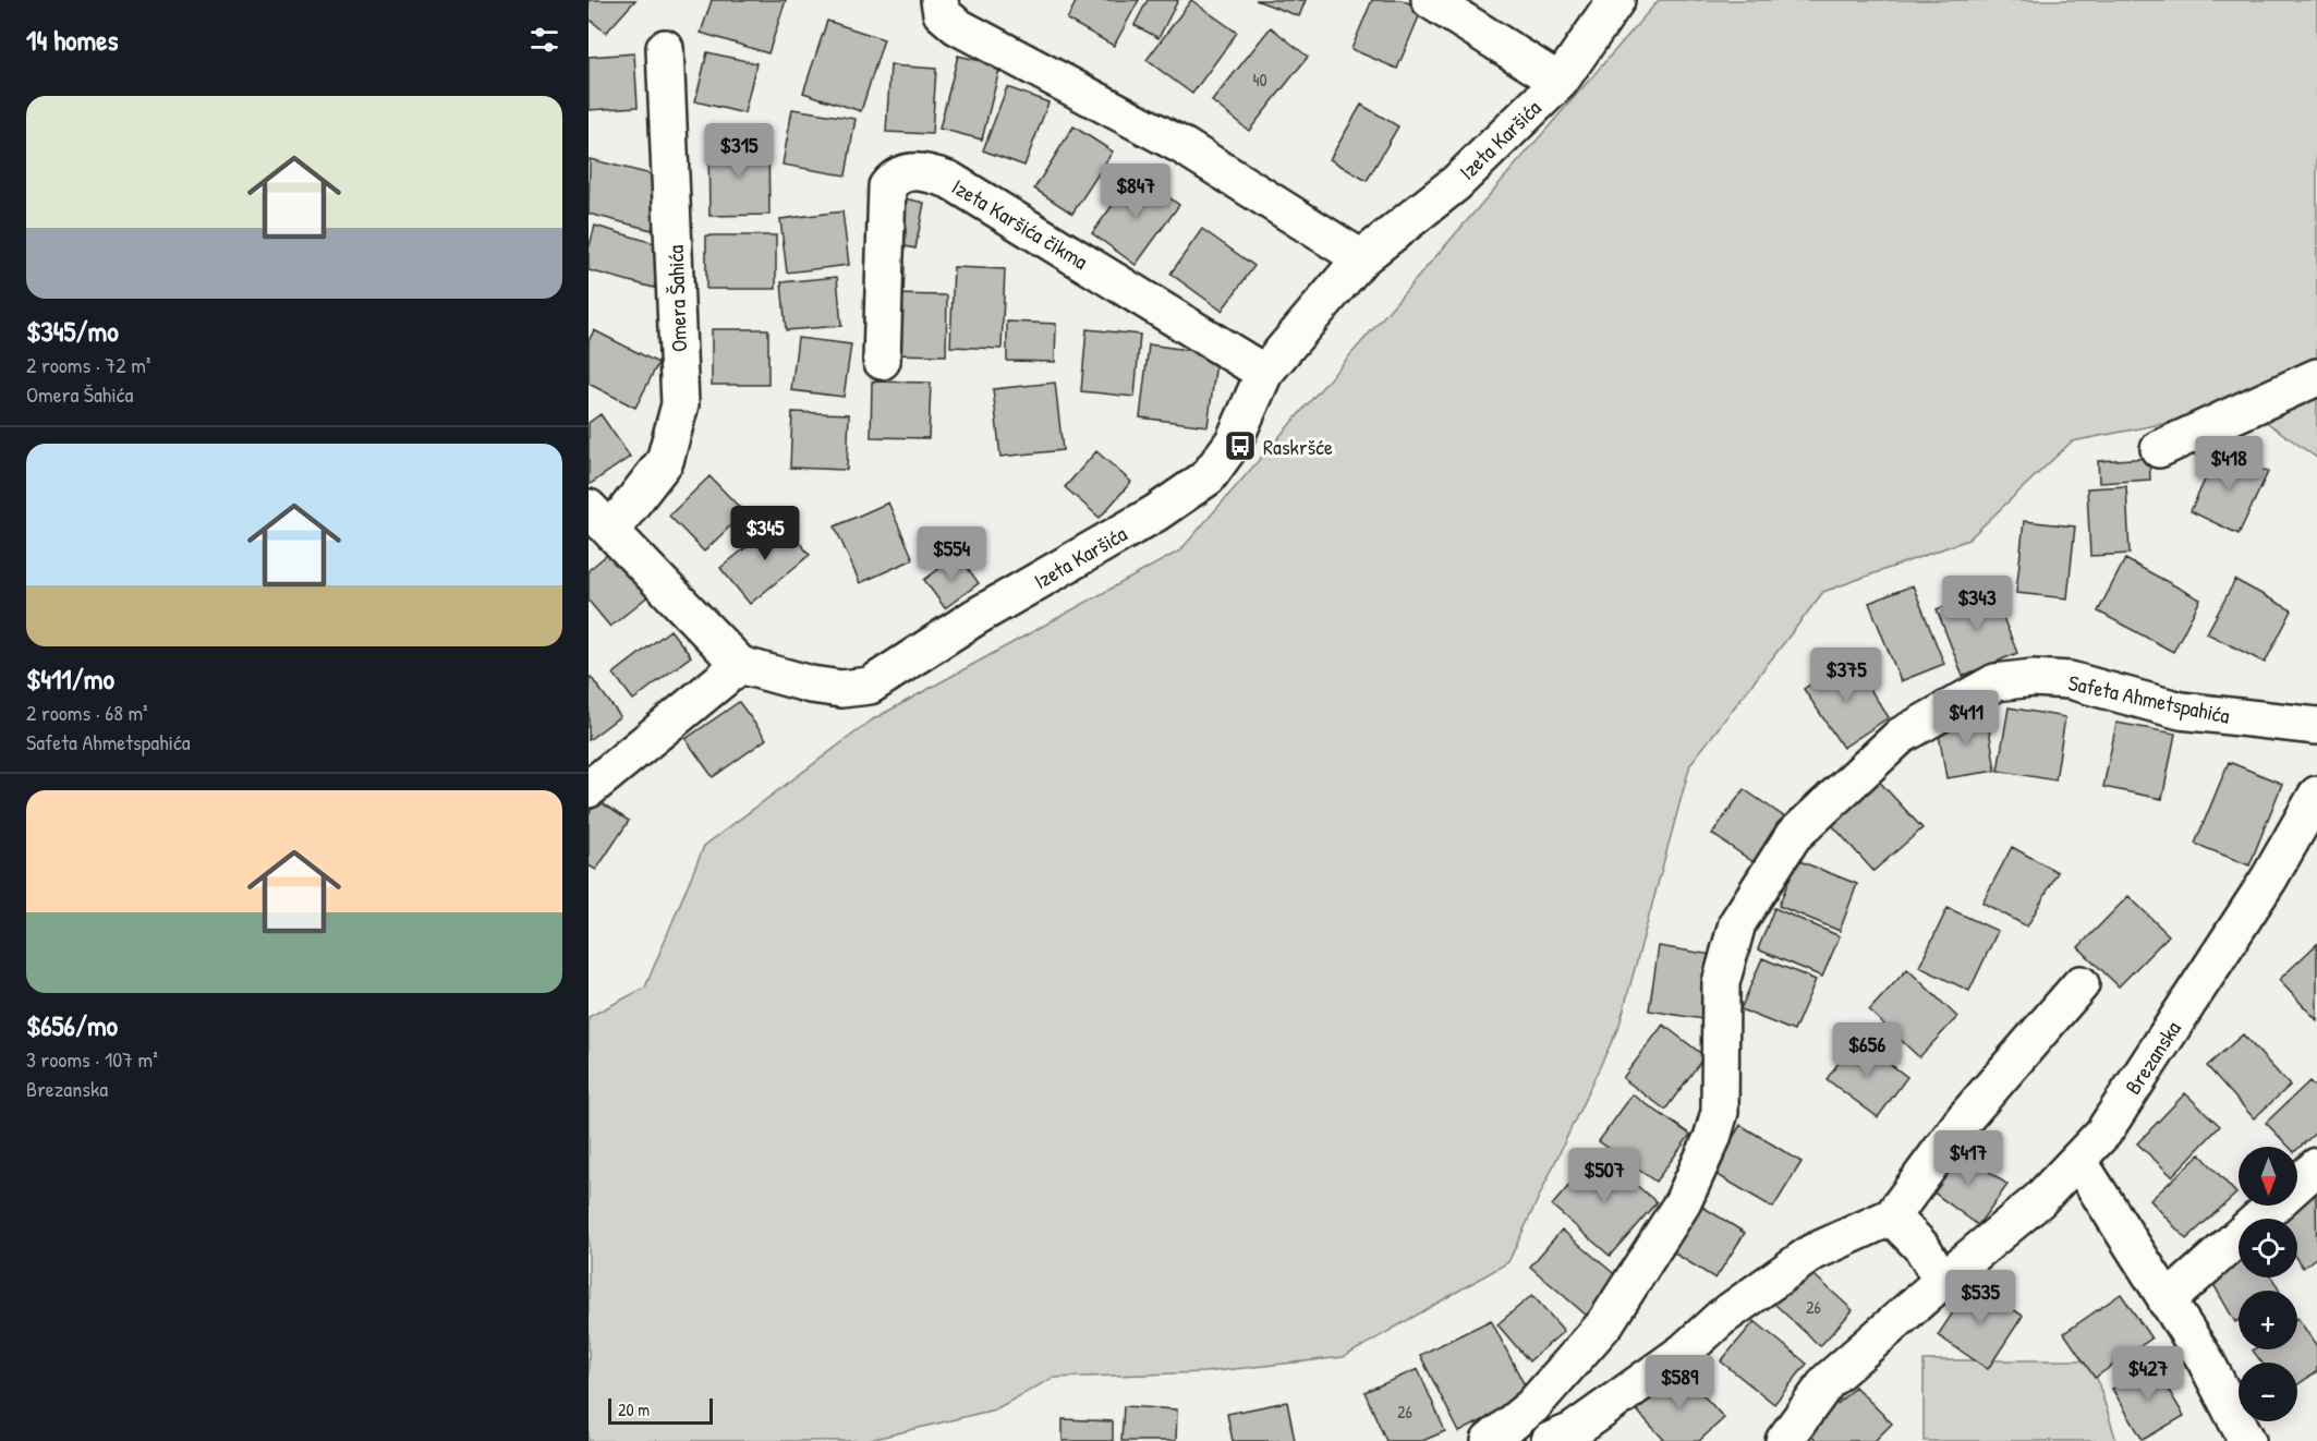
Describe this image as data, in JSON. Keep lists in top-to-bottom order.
{
  "streets": {
    "street": [
      "Izeta Karšića",
      "Izeta Karšića čikma",
      "Omera Šahića",
      "Safeta Ahmetspahića",
      "Brezanska"
    ]
  },
  "crossings": [
    ["Izeta Karšića", "Izeta Karšića čikma"],
    ["Izeta Karšića", "Omera Šahića"]
  ],
  "places": {
    "bus stop": ["Raskršće"]
  },
  "house_numbers": ["40", "26", "26"],
  "scale_bar": "20 m",
  "north": "bottom",
  "page": {
    "heading": "14 homes",
    "list": [
      {
        "name": "$345/mo",
        "note": "2 rooms · 72 m² · Omera Šahića"
      },
      {
        "name": "$411/mo",
        "note": "2 rooms · 68 m² · Safeta Ahmetspahića"
      },
      {
        "name": "$656/mo",
        "note": "3 rooms · 107 m² · Brezanska"
      }
    ],
    "price": [
      "$315",
      "$847",
      "$418",
      "$345",
      "$554",
      "$343",
      "$375",
      "$411",
      "$656",
      "$417",
      "$507",
      "$535",
      "$427",
      "$589"
    ],
    "map_buttons": ["+", "−"],
    "scale": "20 m"
  }
}
